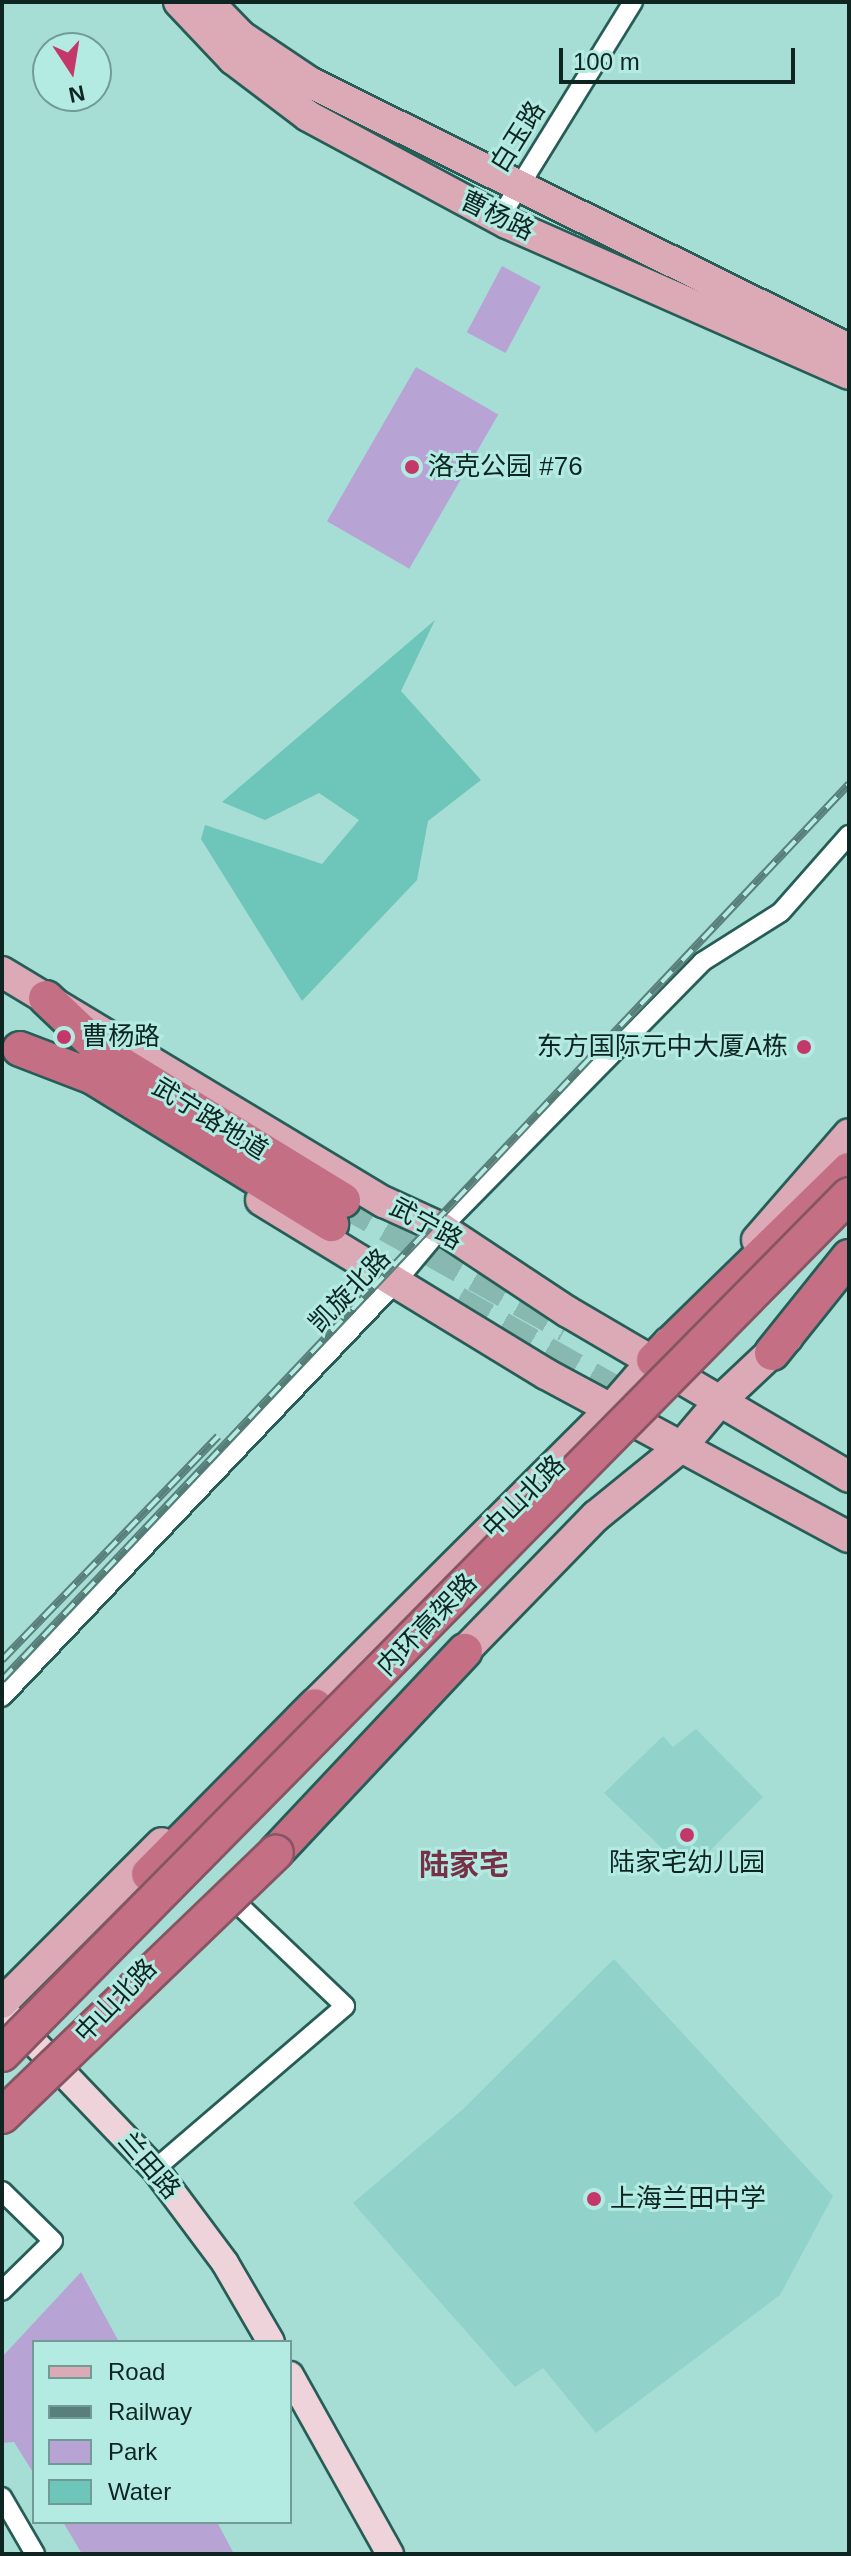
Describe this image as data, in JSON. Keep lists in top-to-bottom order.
{
  "streets": {
    "highway": ["武宁路地道", "内环高架路"],
    "main road": ["曹杨路", "武宁路", "中山北路"],
    "street": ["白玉路", "凯旋北路", "兰田路"]
  },
  "crossings": [
    ["白玉路", "曹杨路"],
    ["武宁路地道", "武宁路"],
    ["武宁路", "凯旋北路"],
    ["武宁路", "中山北路"],
    ["中山北路", "兰田路"]
  ],
  "districts": ["陆家宅"],
  "places": [
    "洛克公园 #76",
    "曹杨路",
    "东方国际元中大厦A栋",
    "陆家宅幼儿园",
    "上海兰田中学"
  ],
  "legend": [
    "Road",
    "Railway",
    "Park",
    "Water"
  ],
  "scale_bar": "100 m",
  "north": "bottom"
}
